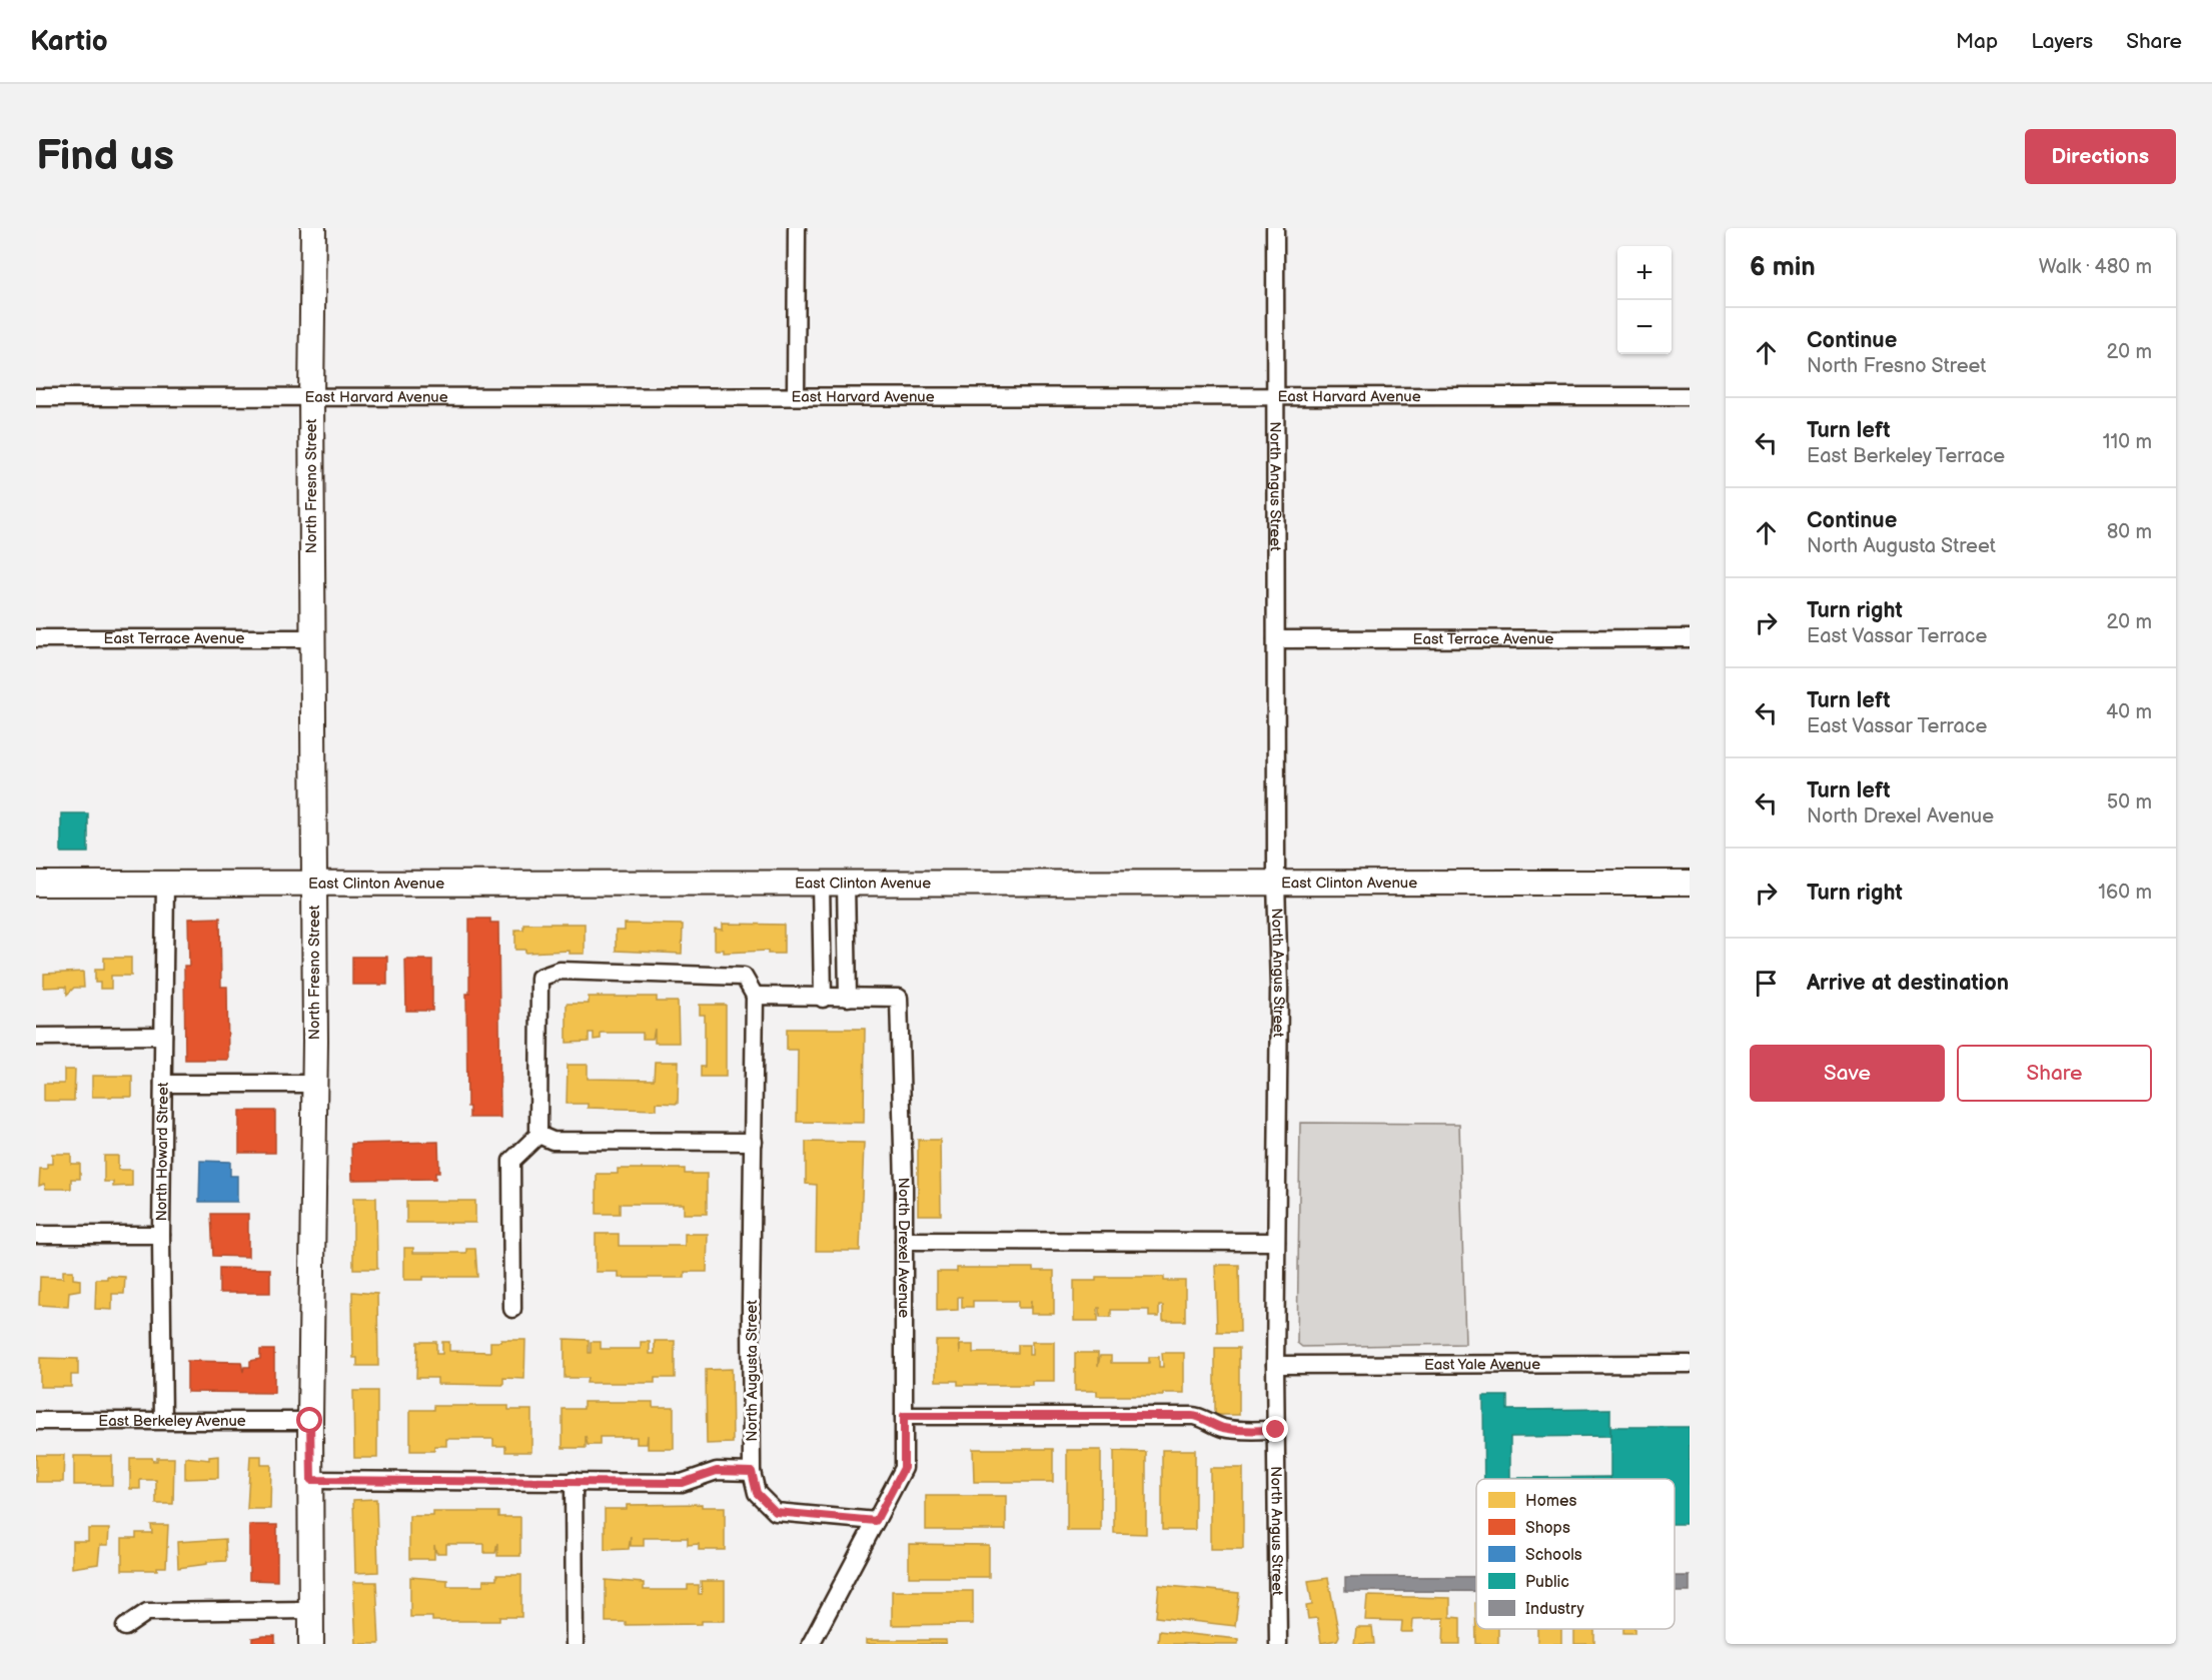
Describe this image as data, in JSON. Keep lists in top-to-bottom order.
{
  "streets": {
    "main road": ["North Fresno Street", "East Clinton Avenue"],
    "street": [
      "East Harvard Avenue",
      "North Angus Street",
      "East Terrace Avenue",
      "North Howard Street",
      "North Drexel Avenue",
      "East Yale Avenue",
      "North Augusta Street",
      "East Berkeley Avenue"
    ]
  },
  "crossings": [
    ["East Harvard Avenue", "North Fresno Street"],
    ["East Harvard Avenue", "North Angus Street"],
    ["North Fresno Street", "East Terrace Avenue"],
    ["North Fresno Street", "East Clinton Avenue"],
    ["North Fresno Street", "East Berkeley Avenue"],
    ["North Angus Street", "East Terrace Avenue"],
    ["North Angus Street", "East Clinton Avenue"],
    ["North Angus Street", "East Yale Avenue"],
    ["East Clinton Avenue", "North Howard Street"],
    ["North Howard Street", "East Berkeley Avenue"]
  ],
  "legend": [
    "Homes",
    "Shops",
    "Schools",
    "Public",
    "Industry"
  ],
  "page": {
    "header": "Kartio",
    "nav": ["Map", "Layers", "Share"],
    "buttons": [
      "Directions",
      ["Save", "Share"]
    ],
    "title": "Find us",
    "heading": ["6 min", "Walk · 480 m"],
    "map_buttons": ["+", "−"],
    "list": [
      ["Continue", "North Fresno Street", "20 m"],
      ["Turn left", "East Berkeley Terrace", "110 m"],
      ["Continue", "North Augusta Street", "80 m"],
      ["Turn right", "East Vassar Terrace", "20 m"],
      ["Turn left", "East Vassar Terrace", "40 m"],
      ["Turn left", "North Drexel Avenue", "50 m"],
      ["Turn right", "160 m"],
      "Arrive at destination"
    ]
  }
}
